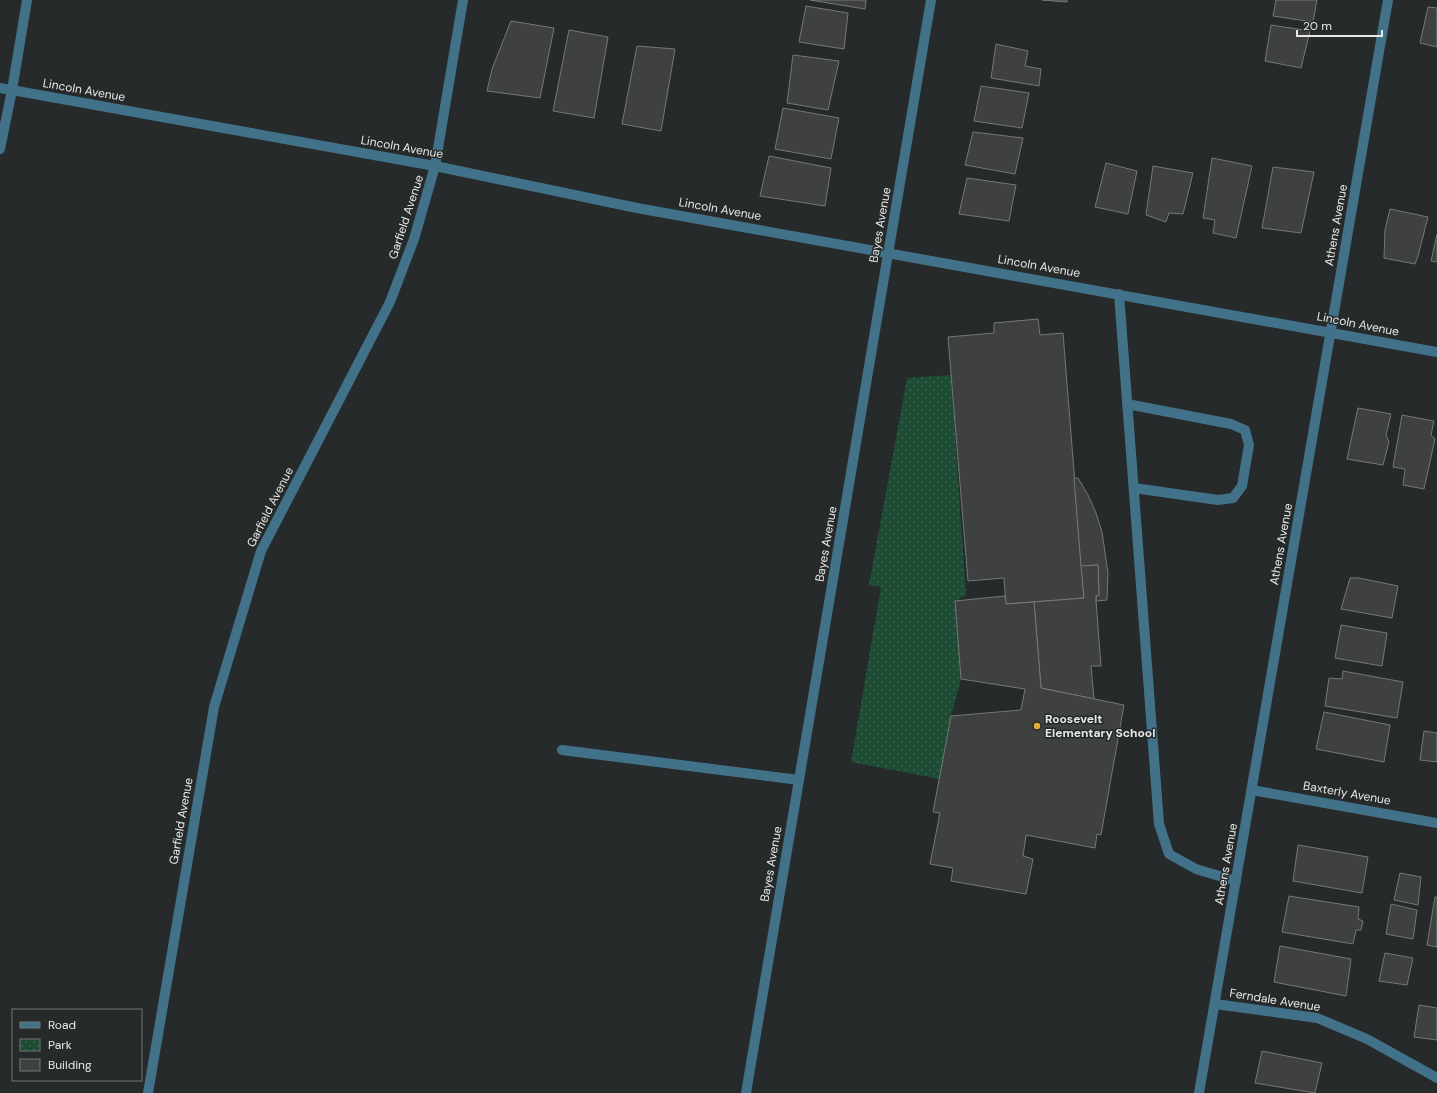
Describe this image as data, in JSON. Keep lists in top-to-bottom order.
{
  "streets": {
    "street": [
      "Lincoln Avenue",
      "Garfield Avenue",
      "Bayes Avenue",
      "Athens Avenue",
      "Baxterly Avenue",
      "Ferndale Avenue"
    ]
  },
  "crossings": [
    ["Lincoln Avenue", "Garfield Avenue"],
    ["Lincoln Avenue", "Bayes Avenue"],
    ["Lincoln Avenue", "Athens Avenue"],
    ["Athens Avenue", "Baxterly Avenue"],
    ["Athens Avenue", "Ferndale Avenue"]
  ],
  "places": ["Roosevelt Elementary School"],
  "legend": ["Road", "Park", "Building"],
  "scale_bar": "20 m"
}
